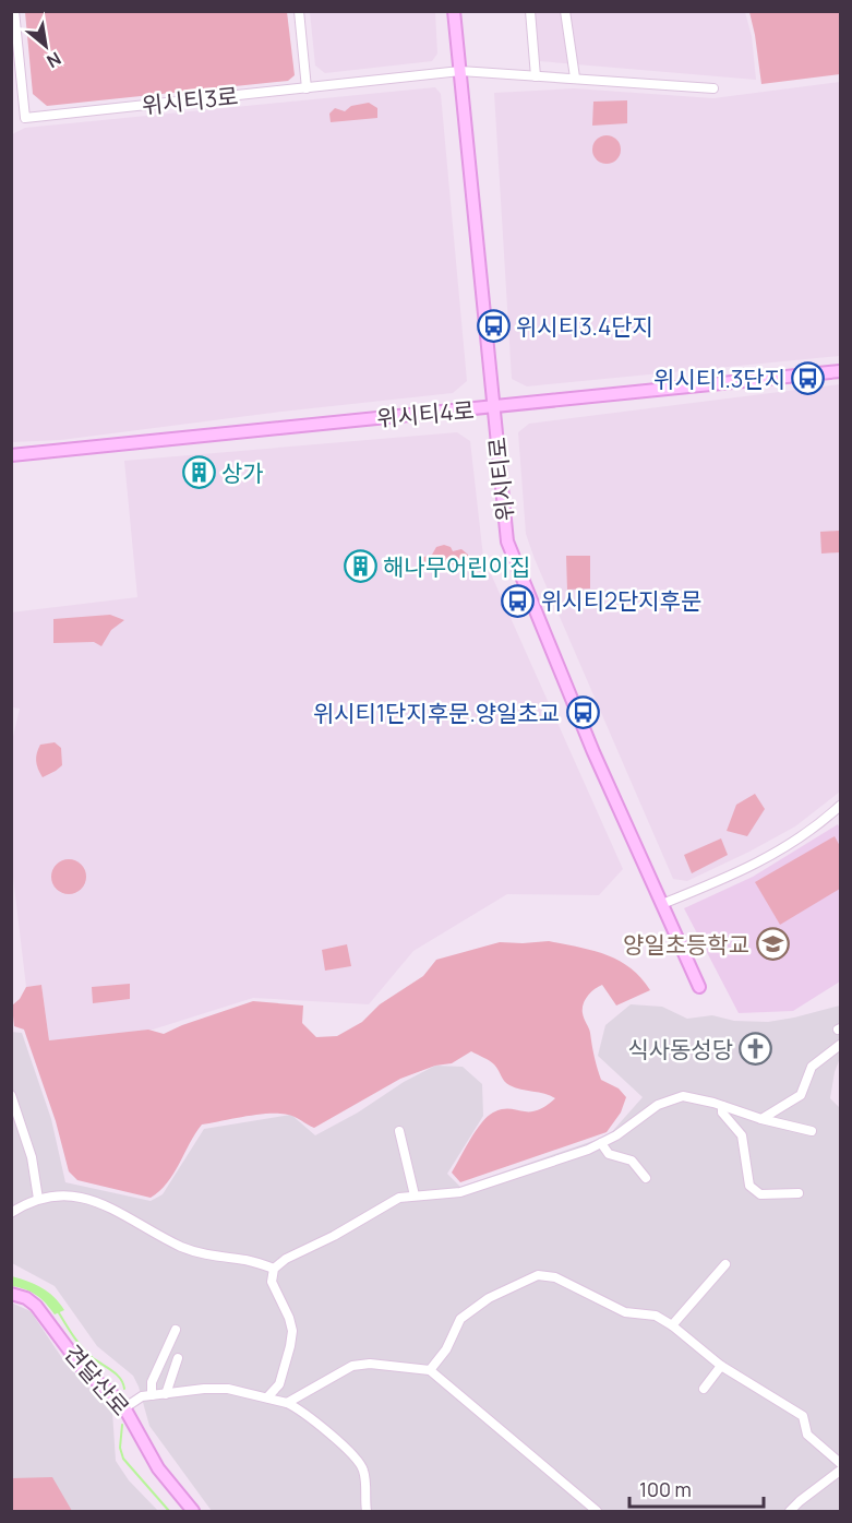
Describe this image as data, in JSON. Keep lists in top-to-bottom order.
{
  "streets": {
    "street": [
      "위시티3로",
      "위시티4로",
      "위시티로",
      "견달산로"
    ]
  },
  "crossings": [
    ["위시티3로", "위시티로"],
    ["위시티4로", "위시티로"]
  ],
  "places": {
    "bus stop": [
      "위시티3.4단지",
      "위시티1.3단지",
      "위시티2단지후문",
      "위시티1단지후문.양일초교"
    ],
    "building": ["상가", "해나무어린이집"],
    "school or university": ["양일초등학교"],
    "church": ["식사동성당"]
  },
  "scale_bar": "100 m",
  "north": "bottom right"
}
